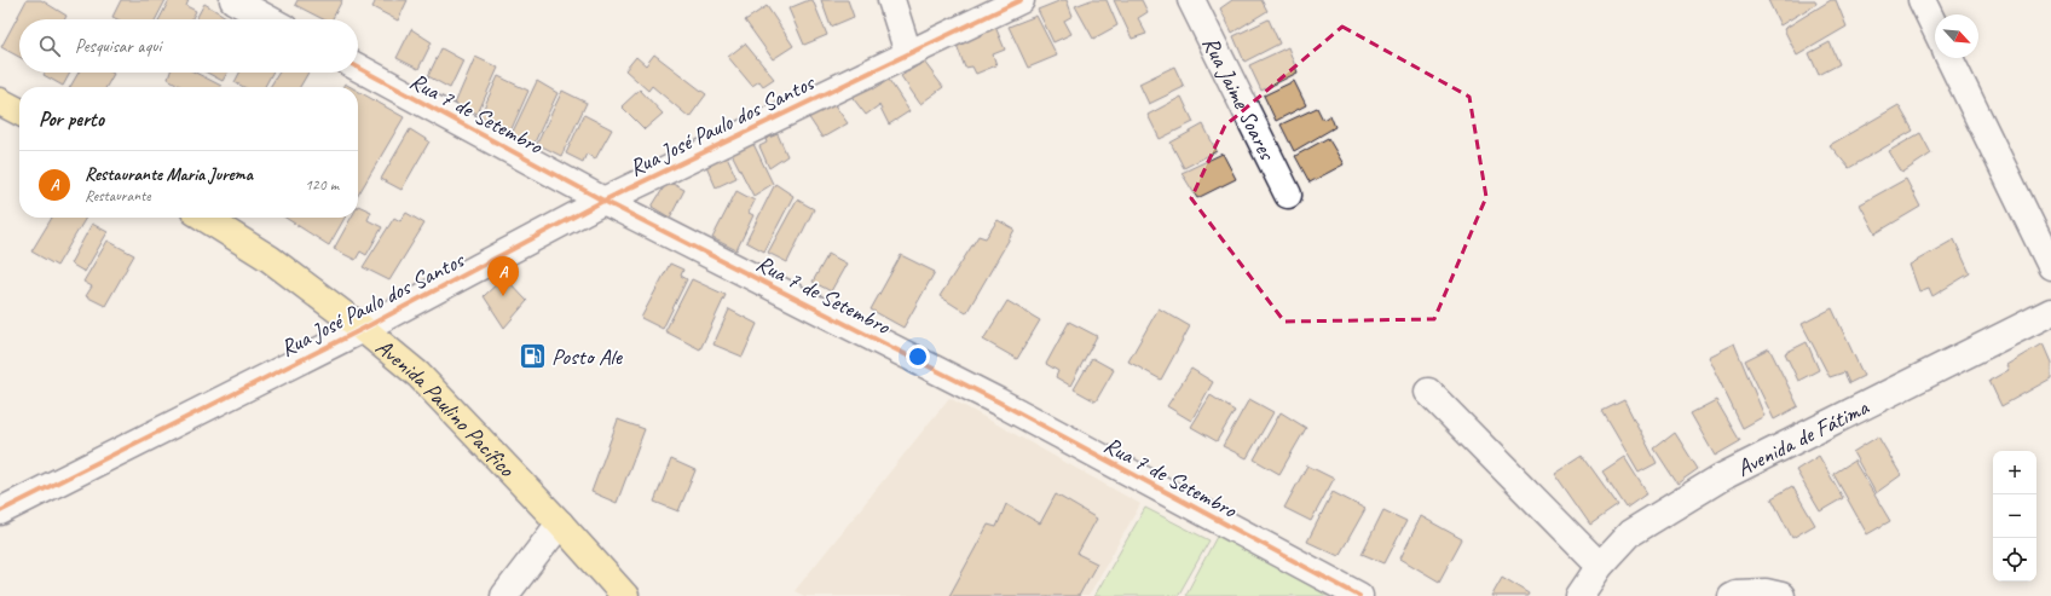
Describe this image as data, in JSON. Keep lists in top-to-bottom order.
{
  "streets": {
    "main road": ["Avenida Paulino Pacífico"],
    "street": [
      "Rua Jaime Soares",
      "Rua 7 de Setembro",
      "Rua José Paulo dos Santos",
      "Avenida de Fátima"
    ]
  },
  "crossings": [
    ["Rua 7 de Setembro", "Rua José Paulo dos Santos"],
    ["Rua José Paulo dos Santos", "Avenida Paulino Pacífico"]
  ],
  "places": {
    "fuel station": ["Posto Ale"]
  },
  "north": "bottom right",
  "page": {
    "search": "Pesquisar aqui",
    "heading": "Por perto",
    "list": [
      {
        "mark": "A",
        "name": "Restaurante Maria Jurema",
        "note": "Restaurante",
        "value": "120 m"
      }
    ],
    "pins": "A",
    "map_buttons": ["+", "−"]
  }
}
